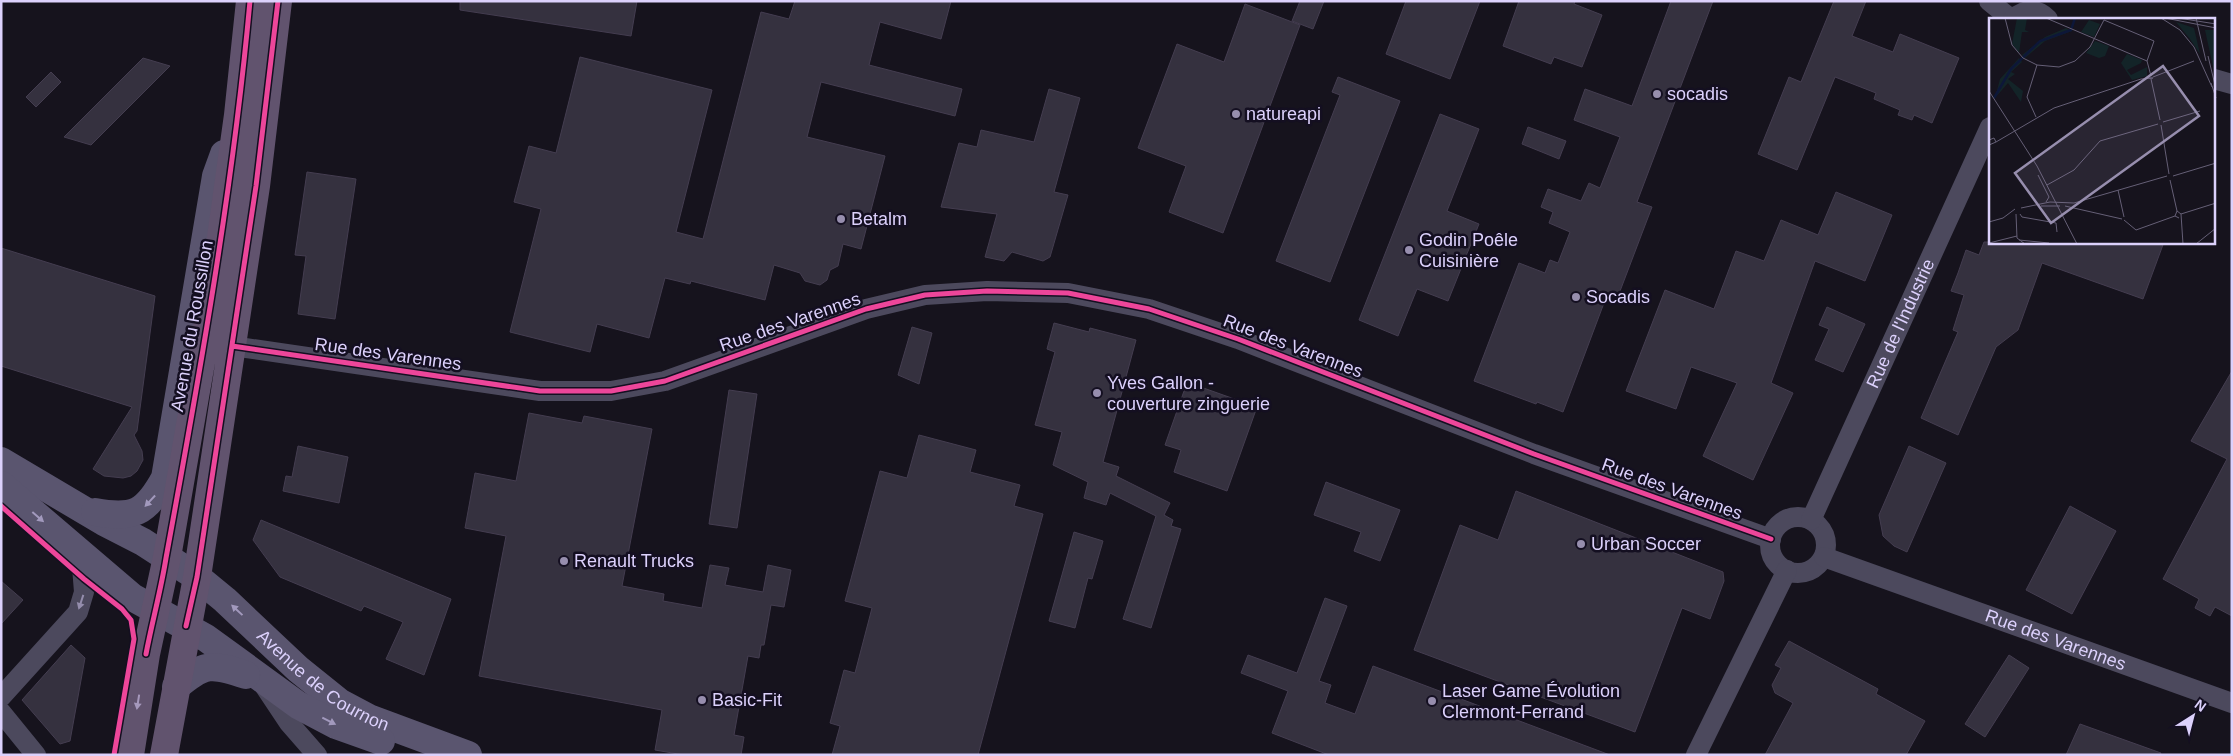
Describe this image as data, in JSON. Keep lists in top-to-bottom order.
{
  "streets": {
    "main road": ["Avenue du Roussillon", "Avenue de Cournon"],
    "street": ["Rue des Varennes", "Rue de l'Industrie"]
  },
  "crossings": [
    ["Rue des Varennes", "Rue de l'Industrie"],
    ["Avenue du Roussillon", "Avenue de Cournon"]
  ],
  "places": [
    "socadis",
    "natureapi",
    "Betalm",
    "Godin Poêle Cuisinière",
    "Socadis",
    "Yves Gallon - couverture zinguerie",
    "Urban Soccer",
    "Renault Trucks",
    "Basic-Fit",
    "Laser Game Évolution Clermont-Ferrand"
  ],
  "north": "top right"
}
